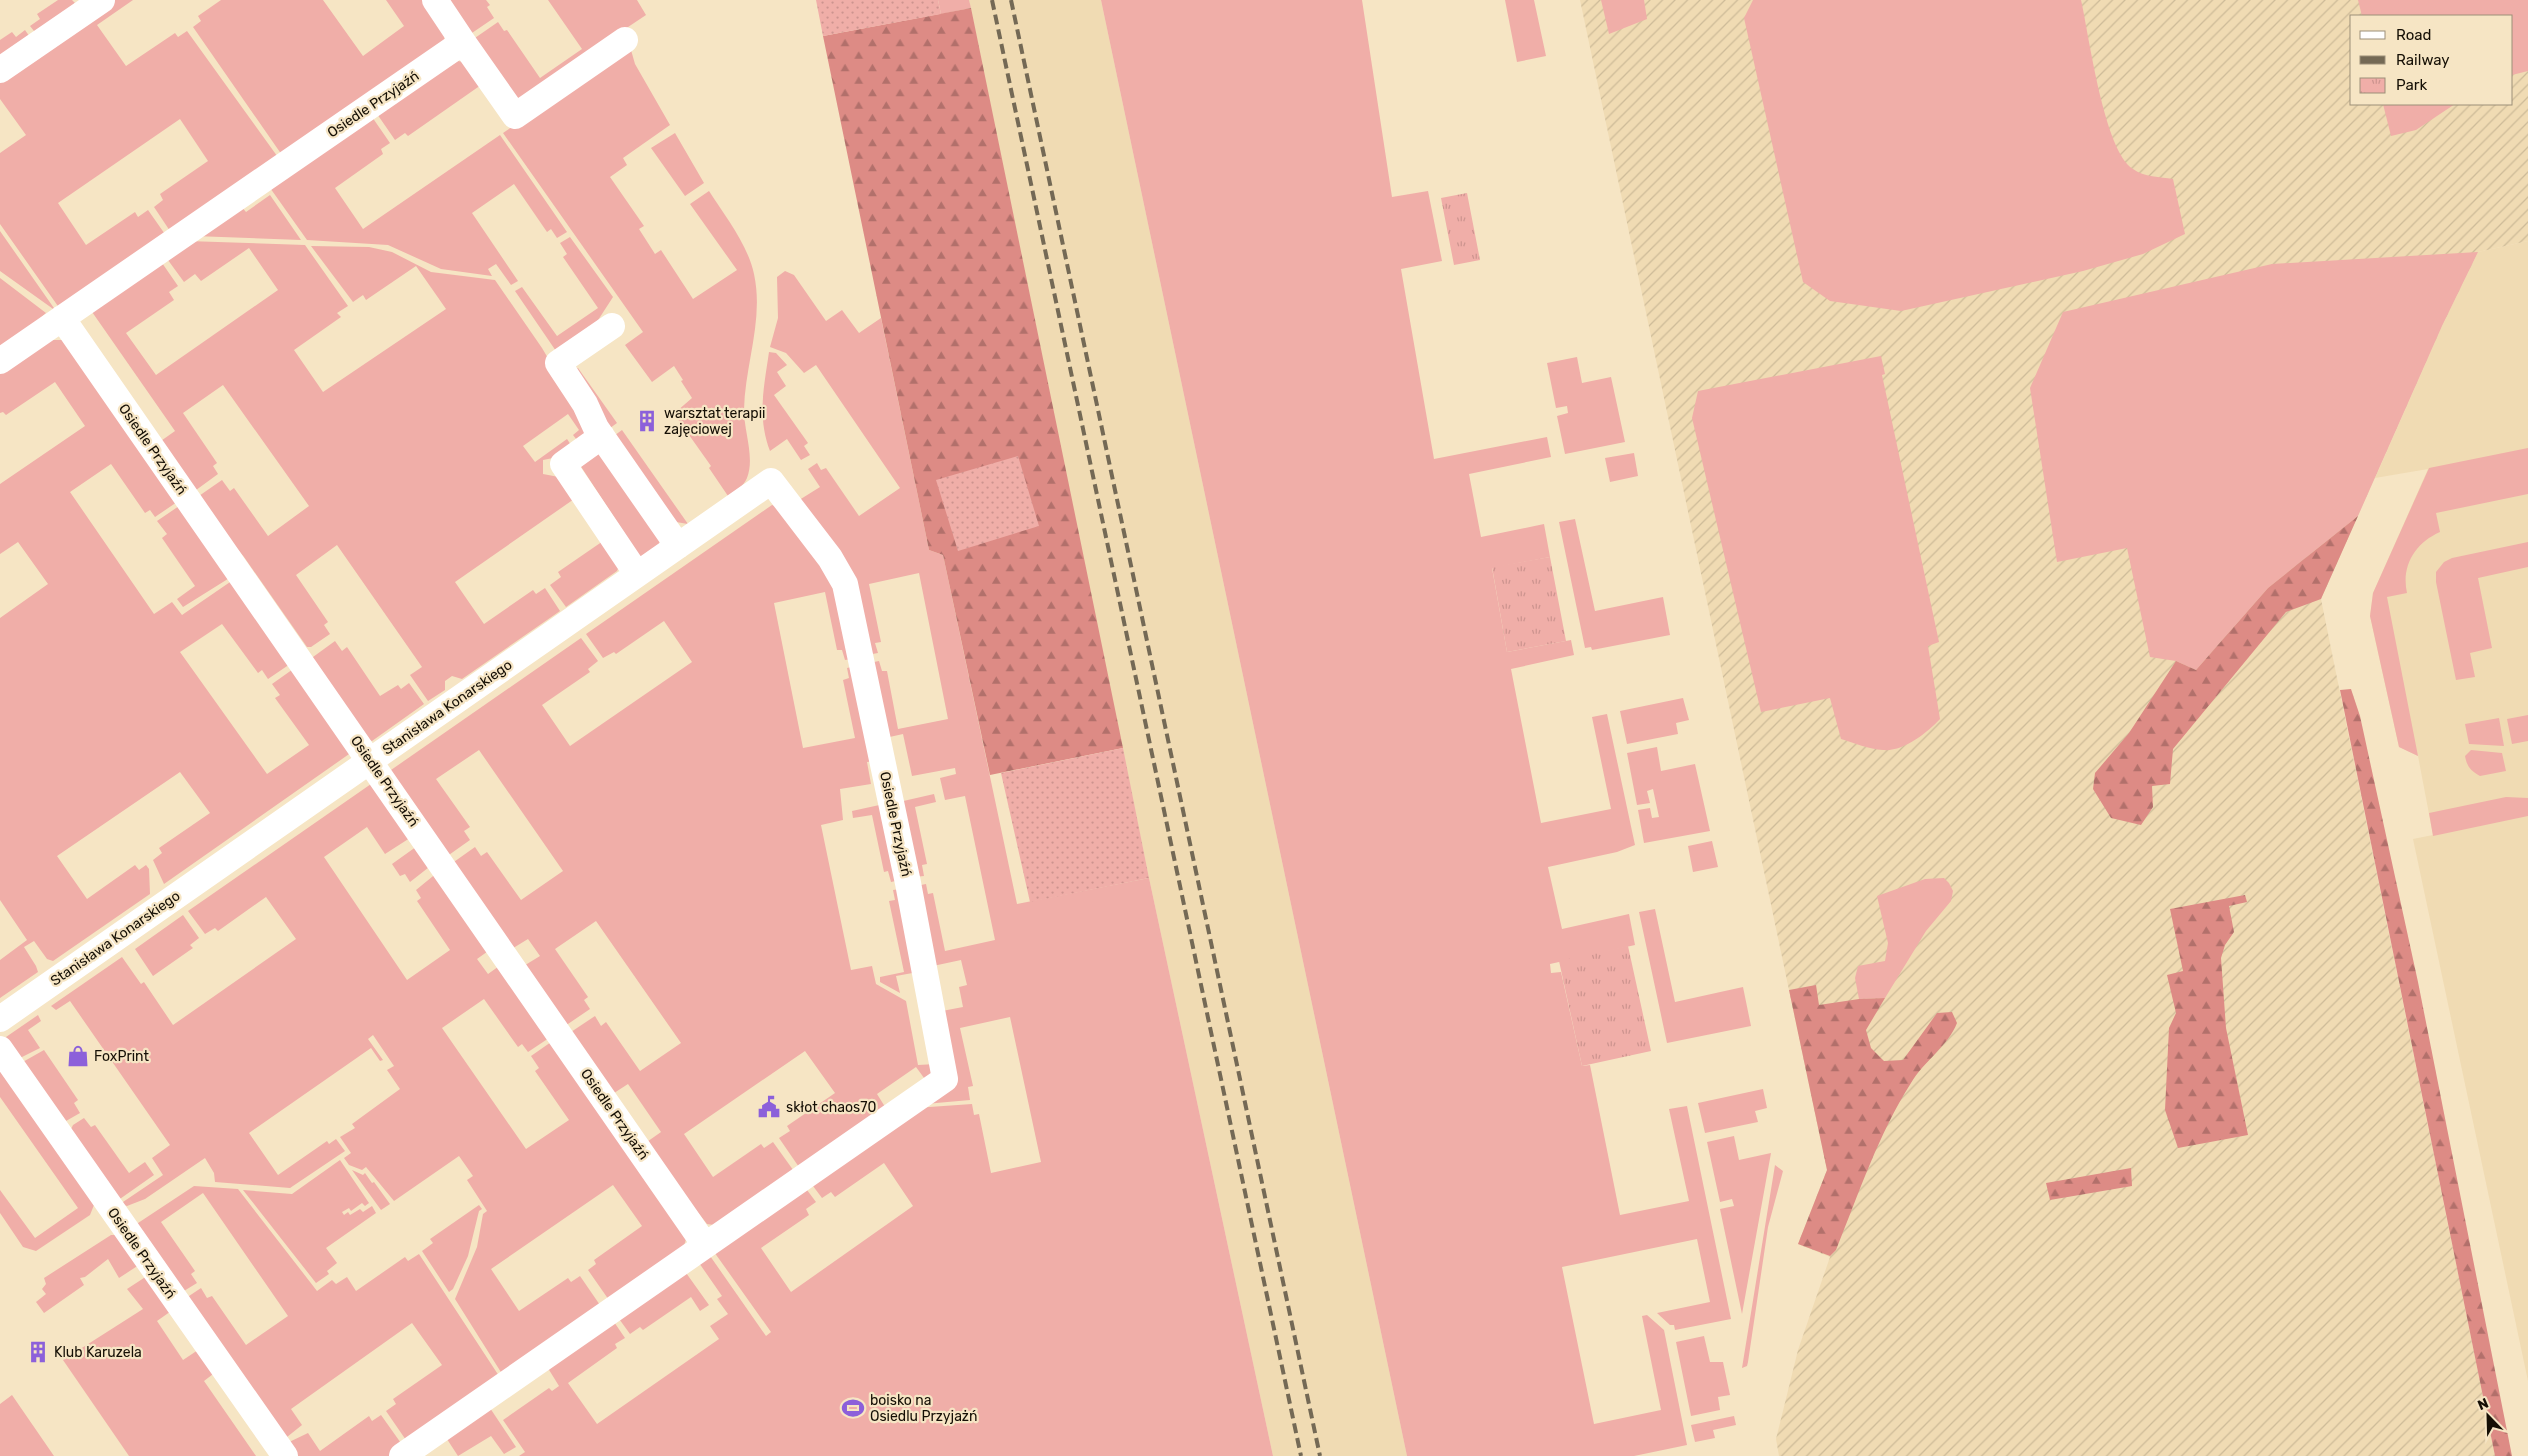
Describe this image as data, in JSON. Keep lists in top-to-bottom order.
{
  "streets": {
    "street": ["Osiedle Przyjaźń", "Stanisława Konarskiego"]
  },
  "crossings": [
    ["Osiedle Przyjaźń", "Stanisława Konarskiego"]
  ],
  "places": {
    "building": ["warsztat terapii zajęciowej", "Klub Karuzela"],
    "shop": ["FoxPrint"],
    "public building": ["skłot chaos70"],
    "sports": ["boisko na Osiedlu Przyjażń"]
  },
  "legend": ["Road", "Railway", "Park"],
  "north": "top left"
}
